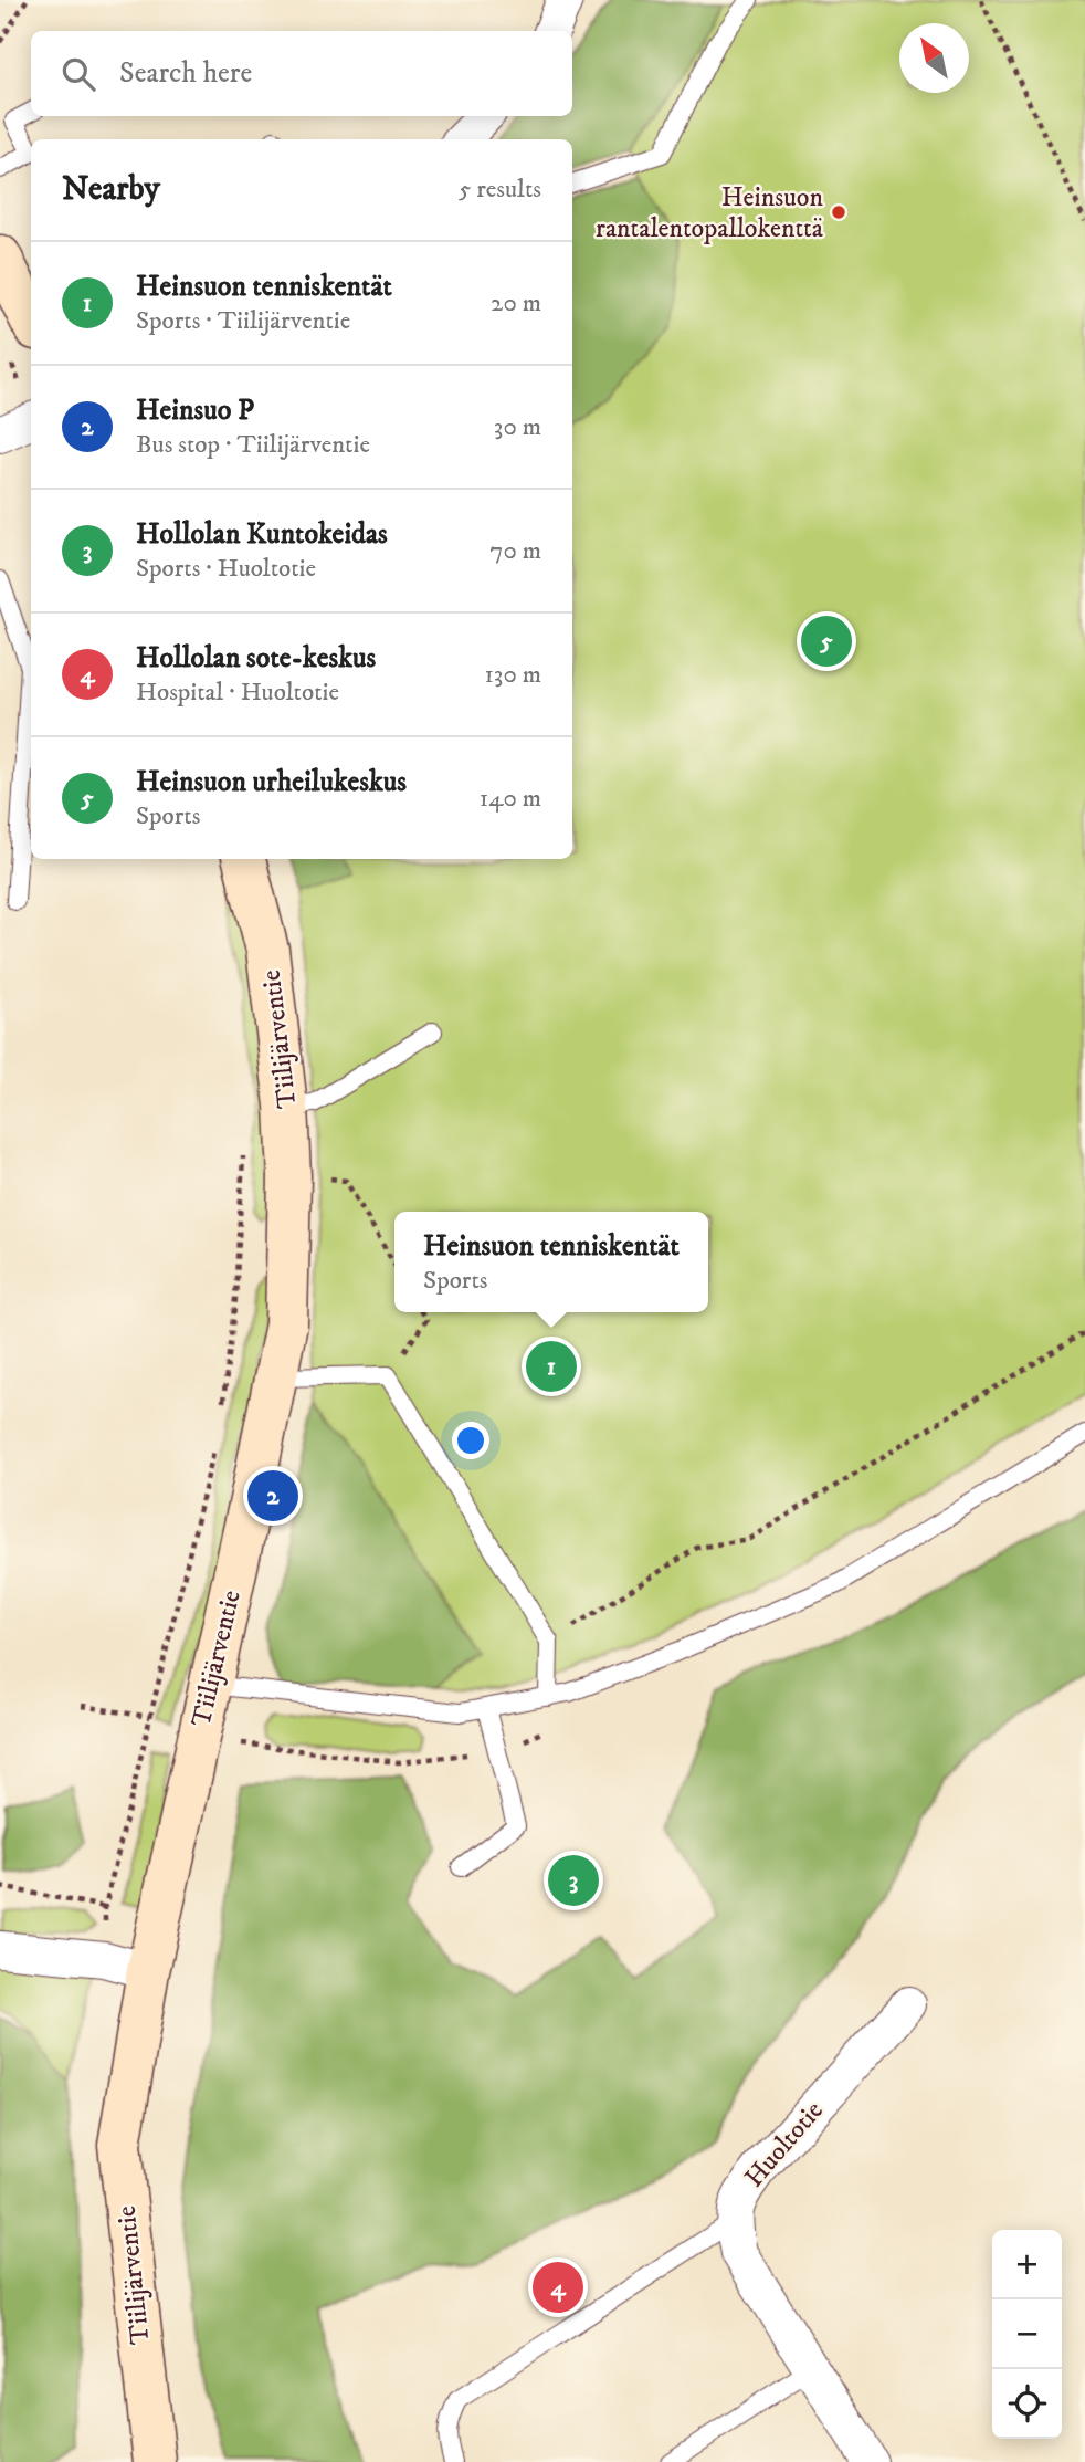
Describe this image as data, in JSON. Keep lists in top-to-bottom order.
{
  "streets": {
    "street": ["Tiilijärventie", "Huoltotie"]
  },
  "places": ["Heinsuon rantalentopallokenttä"],
  "north": "top left",
  "page": {
    "search": "Search here",
    "heading": ["Nearby", "5 results"],
    "list": [
      {
        "mark": "1",
        "name": "Heinsuon tenniskentät",
        "note": "Sports · Tiilijärventie",
        "value": "20 m"
      },
      {
        "mark": "2",
        "name": "Heinsuo P",
        "note": "Bus stop · Tiilijärventie",
        "value": "30 m"
      },
      {
        "mark": "3",
        "name": "Hollolan Kuntokeidas",
        "note": "Sports · Huoltotie",
        "value": "70 m"
      },
      {
        "mark": "4",
        "name": "Hollolan sote-keskus",
        "note": "Hospital · Huoltotie",
        "value": "130 m"
      },
      {
        "mark": "5",
        "name": "Heinsuon urheilukeskus",
        "note": "Sports",
        "value": "140 m"
      }
    ],
    "pins": [
      "5",
      "1",
      "2",
      "3",
      "4"
    ],
    "popup": ["Heinsuon tenniskentät", "Sports"],
    "map_buttons": ["+", "−"]
  }
}
